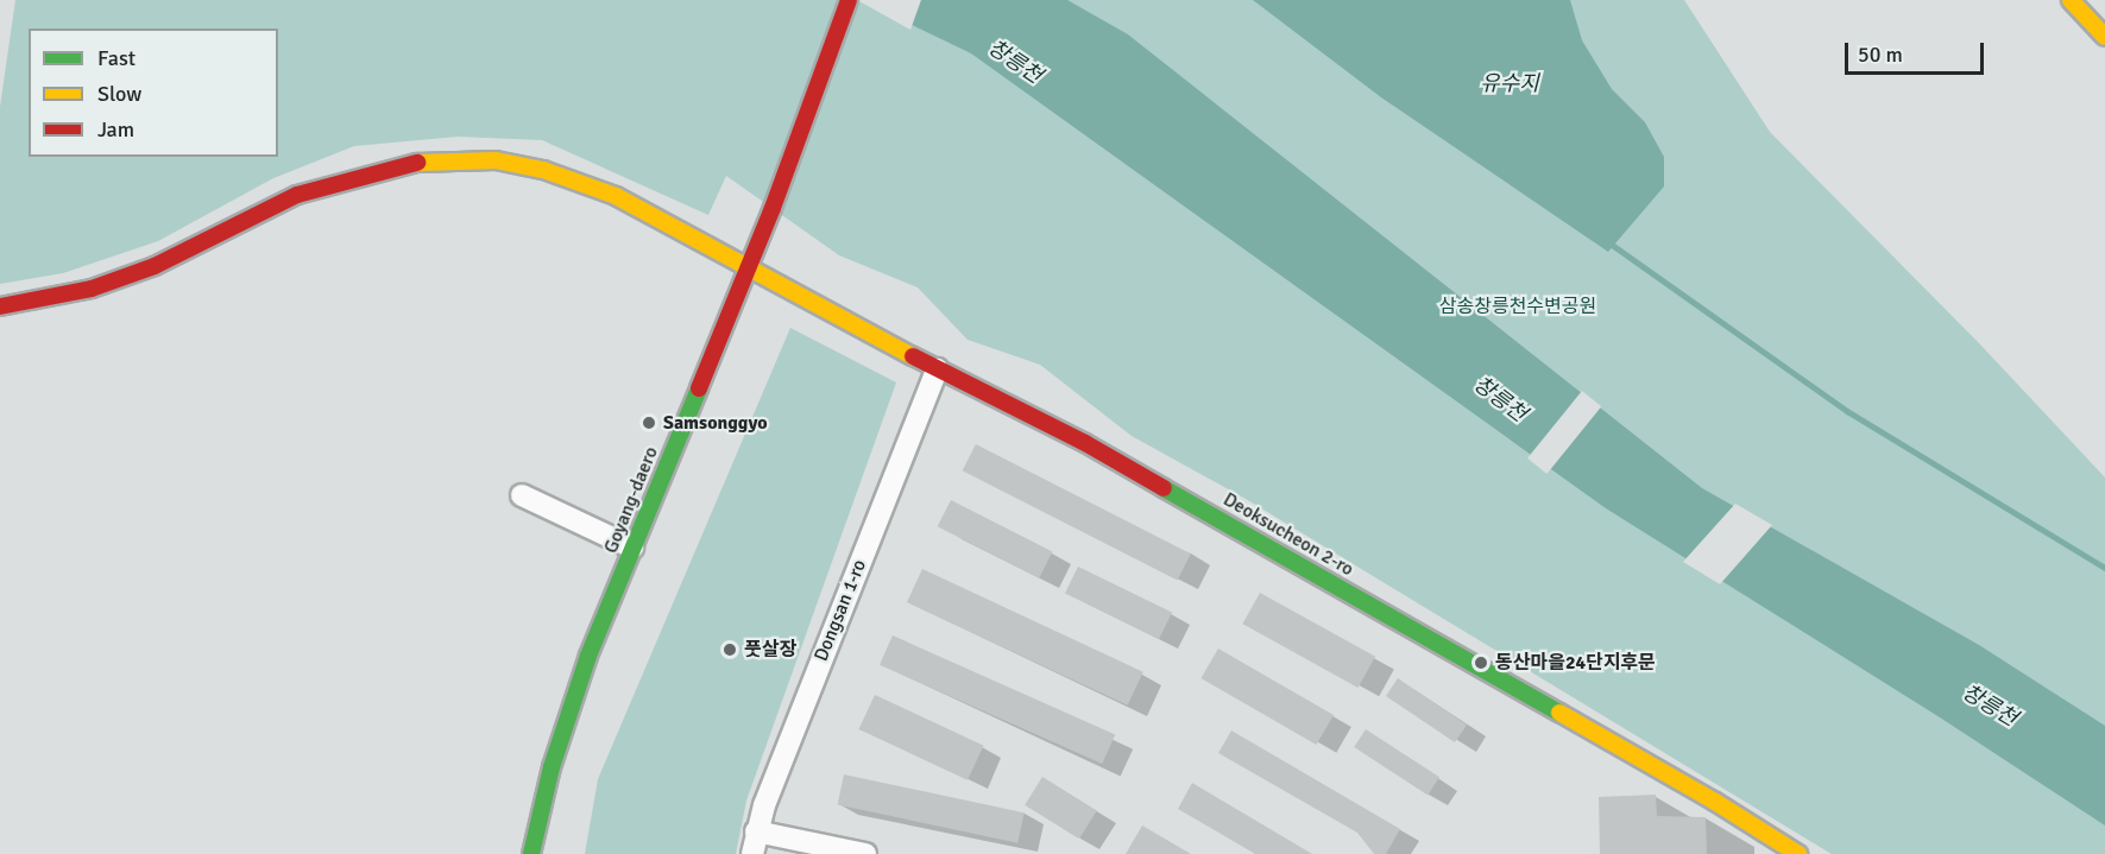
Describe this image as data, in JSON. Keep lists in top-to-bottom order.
{
  "streets": {
    "street": ["Goyang-daero", "Deoksucheon 2-ro", "Dongsan 1-ro"]
  },
  "crossings": [
    ["Goyang-daero", "Deoksucheon 2-ro"],
    ["Deoksucheon 2-ro", "Dongsan 1-ro"]
  ],
  "water": ["창릉천", "유수지"],
  "parks": ["삼송창릉천수변공원"],
  "places": ["Samsonggyo", "풋살장", "동산마을24단지후문"],
  "legend": ["Fast", "Slow", "Jam"],
  "scale_bar": "50 m"
}
